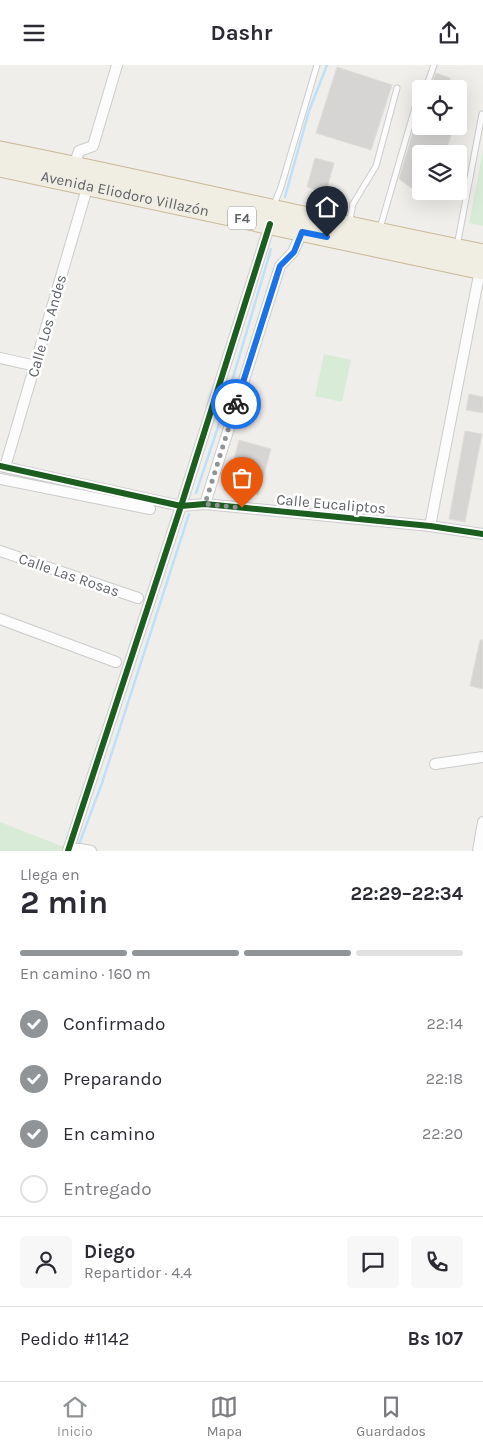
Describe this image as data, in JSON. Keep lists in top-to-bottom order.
{
  "streets": {
    "highway": ["Avenida Eliodoro Villazón", "F4"],
    "street": ["Calle Los Andes", "Calle Eucaliptos", "Calle Las Rosas"]
  },
  "crossings": [
    ["Avenida Eliodoro Villazón", "Calle Los Andes"],
    ["Calle Los Andes", "Calle Eucaliptos"]
  ],
  "page": {
    "header": "Dashr",
    "heading": ["2 min", "Llega en", "22:29–22:34"],
    "panel": [
      "Diego",
      "Repartidor · 4.4",
      "Pedido #1142",
      "Bs 107"
    ],
    "bar": "En camino · 160 m",
    "list": [
      ["Confirmado", "22:14"],
      ["Preparando", "22:18"],
      ["En camino", "22:20"],
      "Entregado"
    ],
    "tabs": ["Inicio", "Mapa", "Guardados"]
  }
}
